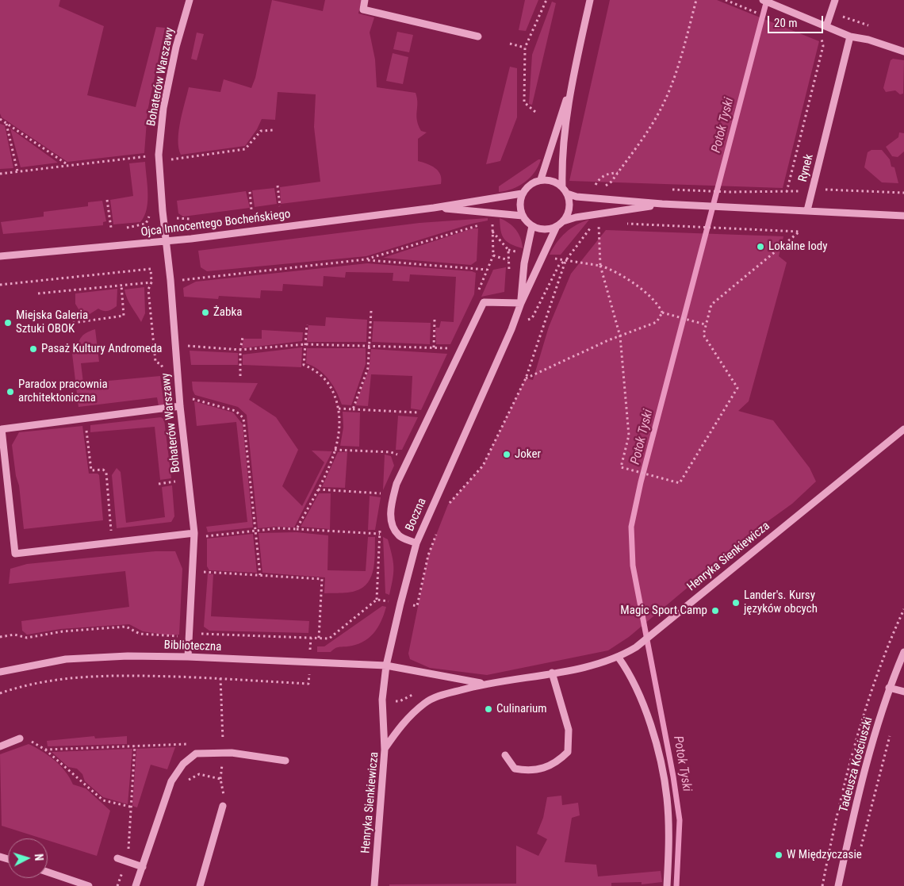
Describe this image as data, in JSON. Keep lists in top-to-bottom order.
{
  "streets": {
    "street": [
      "Bohaterów Warszawy",
      "Rynek",
      "Ojca Innocentego Bocheńskiego",
      "Boczna",
      "Henryka Sienkiewicza",
      "Biblioteczna",
      "Tadeusza Kościuszki"
    ]
  },
  "crossings": [
    ["Bohaterów Warszawy", "Ojca Innocentego Bocheńskiego"],
    ["Bohaterów Warszawy", "Biblioteczna"],
    ["Ojca Innocentego Bocheńskiego", "Boczna"],
    ["Boczna", "Henryka Sienkiewicza"],
    ["Boczna", "Biblioteczna"],
    ["Henryka Sienkiewicza", "Biblioteczna"]
  ],
  "water": ["Potok Tyski"],
  "places": [
    "Lokalne lody",
    "Żabka",
    "Miejska Galeria Sztuki OBOK",
    "Pasaż Kultury Andromeda",
    "Paradox pracownia architektoniczna",
    "Joker",
    "Lander's. Kursy języków obcych",
    "Magic Sport Camp",
    "Culinarium",
    "W Międzyczasie"
  ],
  "scale_bar": "20 m",
  "north": "right"
}
